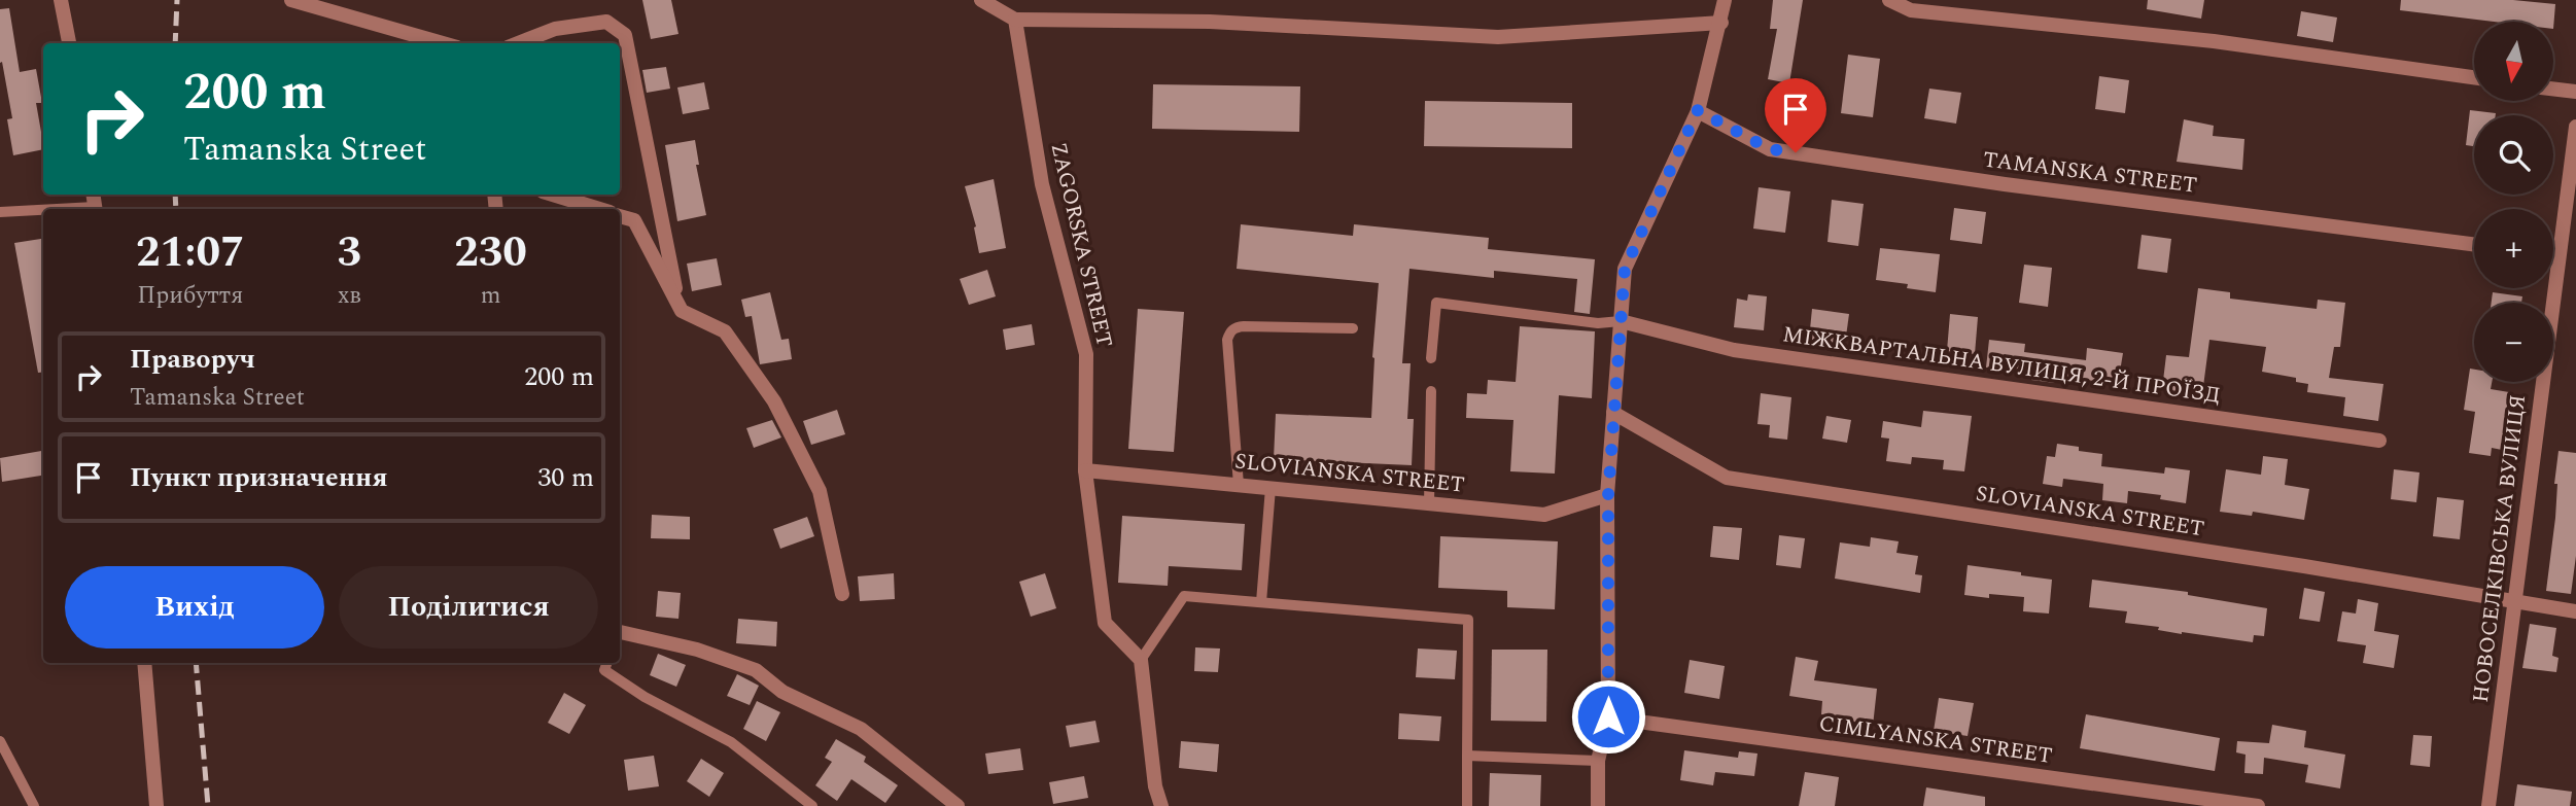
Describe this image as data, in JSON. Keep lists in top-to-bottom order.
{
  "streets": {
    "street": [
      "TAMANSKA STREET",
      "ZAGORSKA STREET",
      "МІЖКВАРТАЛЬНА ВУЛИЦЯ, 2-Й ПРОЇЗД",
      "SLOVIANSKA STREET",
      "НОВОСЕЛКІВСЬКА ВУЛИЦЯ",
      "CIMLYANSKA STREET"
    ]
  },
  "crossings": [
    ["ZAGORSKA STREET", "SLOVIANSKA STREET"],
    ["SLOVIANSKA STREET", "НОВОСЕЛКІВСЬКА ВУЛИЦЯ"]
  ],
  "north": "bottom",
  "page": {
    "map_buttons": ["+", "−"],
    "turn": ["200 m", "Tamanska Street"],
    "eta": [
      "21:07",
      "Прибуття",
      "3",
      "хв",
      "230",
      "m"
    ],
    "list": [
      {
        "name": "Праворуч",
        "note": "Tamanska Street",
        "value": "200 m"
      },
      {
        "name": "Пункт призначення",
        "value": "30 m"
      }
    ],
    "buttons": ["Вихід", "Поділитися"]
  }
}
